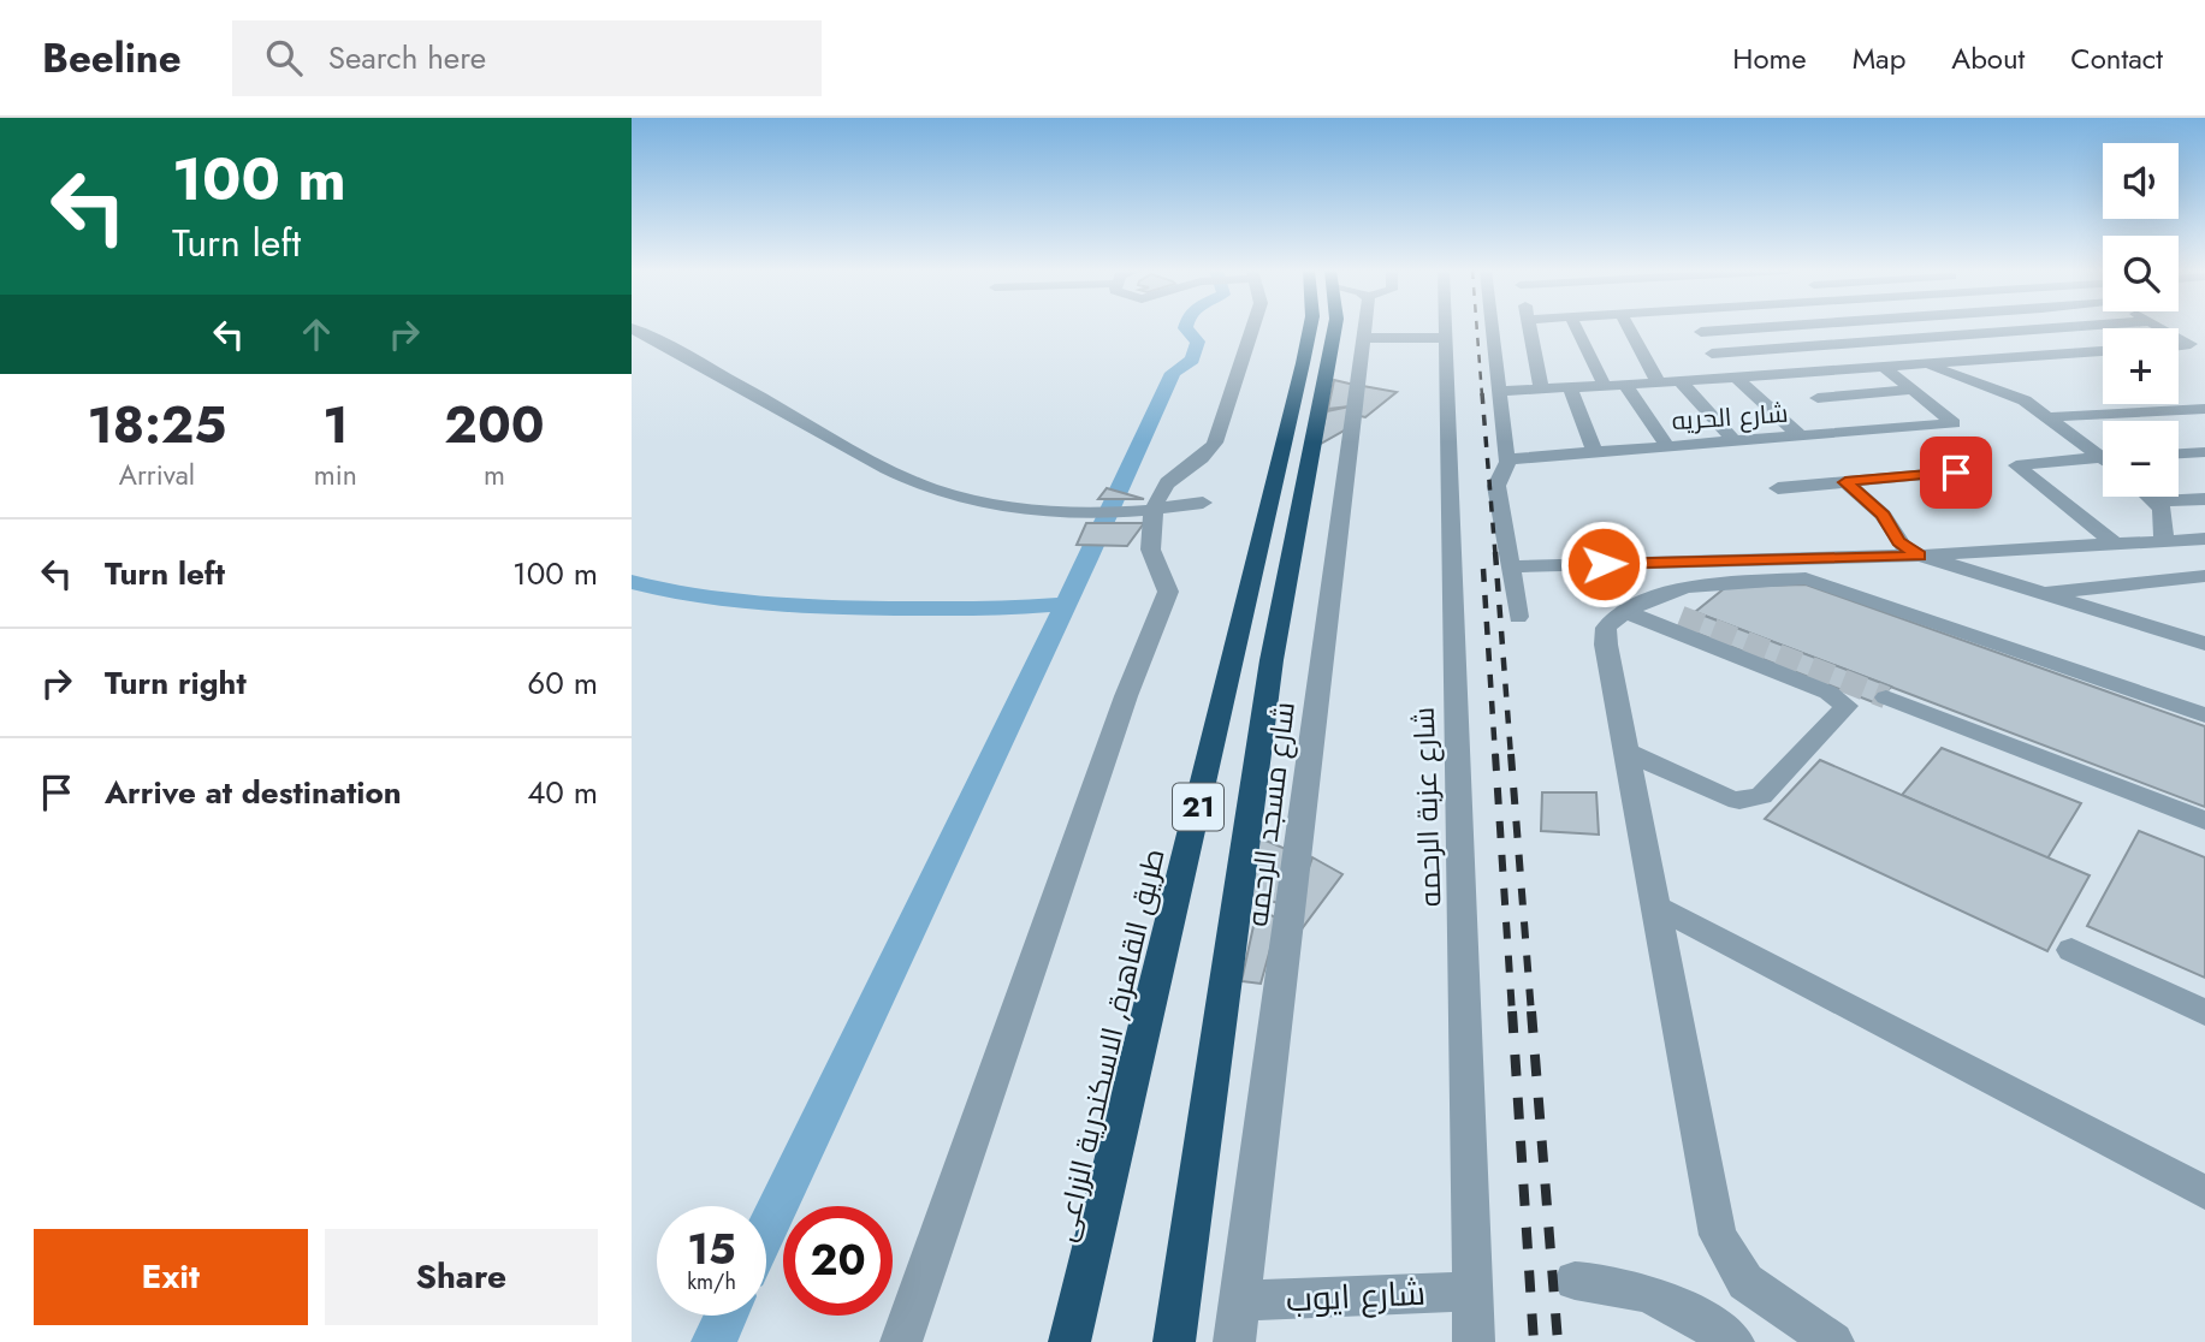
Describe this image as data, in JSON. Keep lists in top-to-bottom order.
{
  "streets": {
    "highway": ["21", "طريق القاهرة, الاسكندرية الزراعى"],
    "street": [
      "شارع الحريه",
      "شارع عزبة الرحمه",
      "شارع مسجد الرحمه",
      "شارع ايوب"
    ]
  },
  "crossings": [
    ["شارع عزبة الرحمه", "شارع ايوب"],
    ["شارع مسجد الرحمه", "شارع ايوب"]
  ],
  "page": {
    "header": "Beeline",
    "search": "Search here",
    "nav": [
      "Home",
      "Map",
      "About",
      "Contact"
    ],
    "turn": ["100 m", "Turn left"],
    "map_buttons": ["+", "−"],
    "eta": [
      "18:25",
      "Arrival",
      "1",
      "min",
      "200",
      "m"
    ],
    "list": [
      {
        "name": "Turn left",
        "value": "100 m"
      },
      {
        "name": "Turn right",
        "value": "60 m"
      },
      {
        "name": "Arrive at destination",
        "value": "40 m"
      }
    ],
    "speed": "15 km/h",
    "limit": "20",
    "buttons": ["Exit", "Share"]
  }
}
